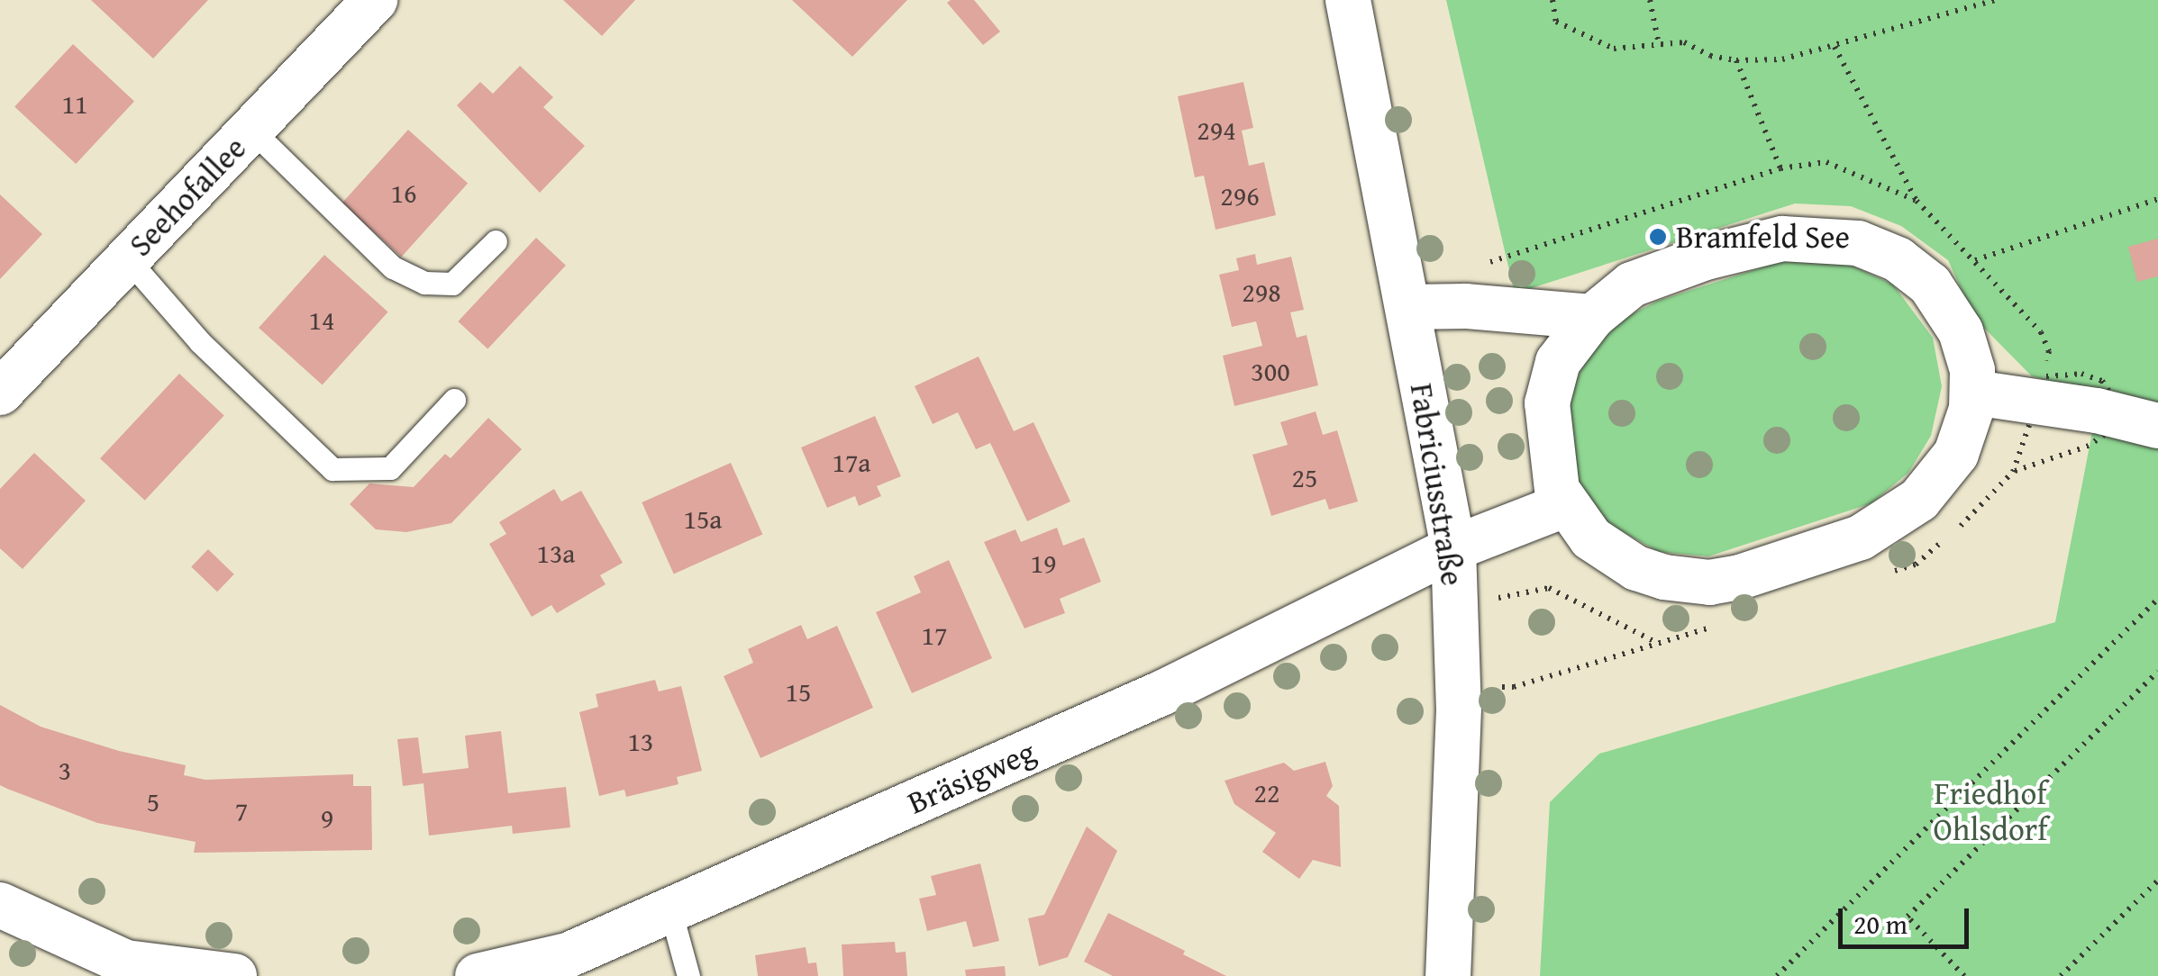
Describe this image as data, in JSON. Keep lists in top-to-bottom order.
{
  "streets": {
    "street": ["Seehofallee", "Fabriciusstraße", "Bräsigweg"]
  },
  "crossings": [
    ["Fabriciusstraße", "Bräsigweg"]
  ],
  "parks": ["Friedhof Ohlsdorf"],
  "places": ["Bramfeld See"],
  "house_numbers": [
    "11",
    "294",
    "16",
    "296",
    "298",
    "14",
    "300",
    "17a",
    "25",
    "15a",
    "13a",
    "19",
    "17",
    "15",
    "13",
    "3",
    "22",
    "5",
    "7",
    "9"
  ],
  "scale_bar": "20 m"
}
